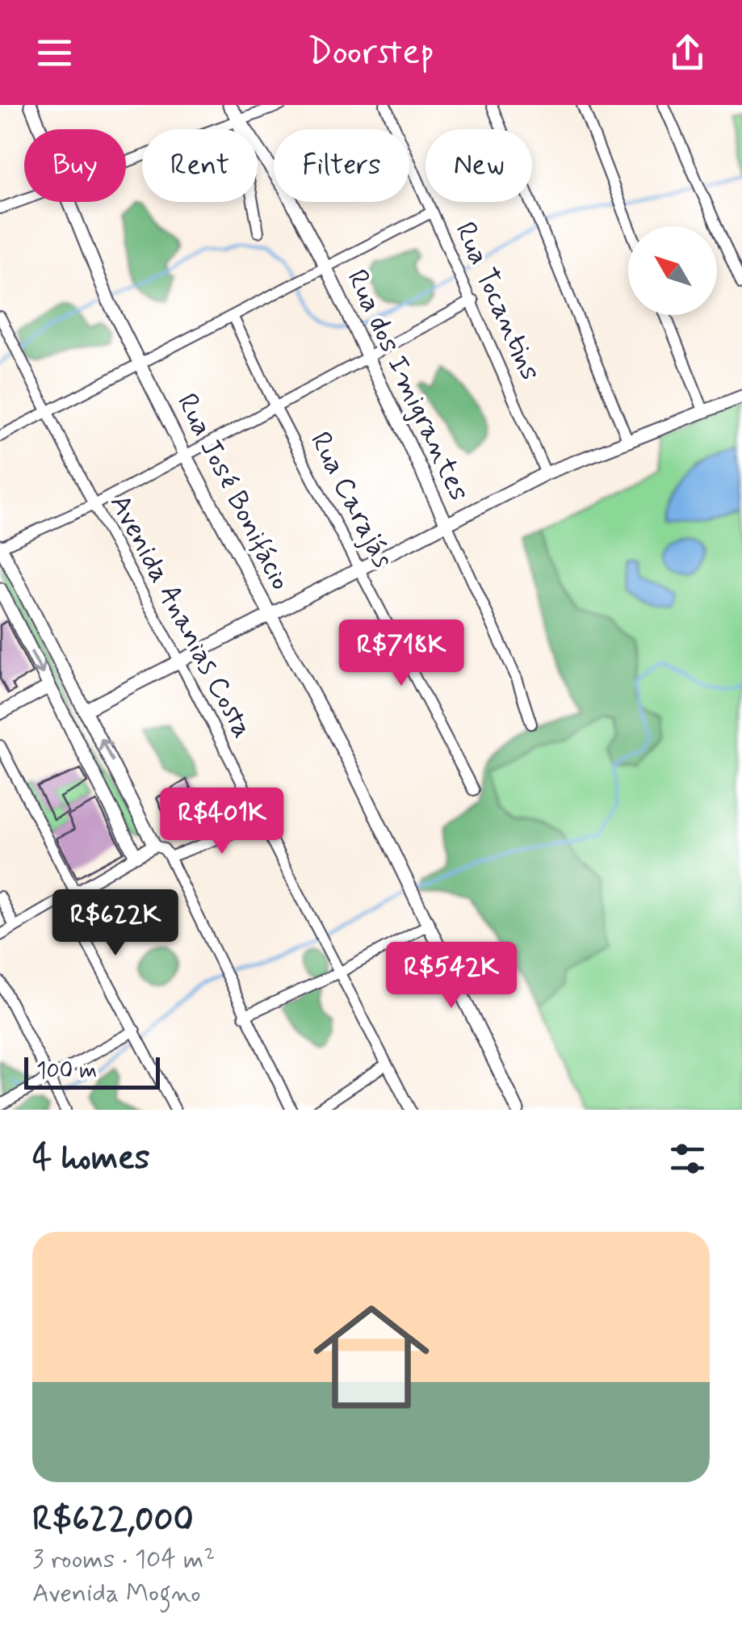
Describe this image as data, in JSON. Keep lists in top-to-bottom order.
{
  "streets": {
    "street": [
      "Rua Tocantins",
      "Rua dos Imigrantes",
      "Rua José Bonifácio",
      "Rua Carajás",
      "Avenida Ananias Costa"
    ]
  },
  "scale_bar": "100 m",
  "north": "top left",
  "page": {
    "header": "Doorstep",
    "chip": [
      "Buy",
      "Rent",
      "Filters",
      "New"
    ],
    "price": [
      "R$718K",
      "R$401K",
      "R$622K",
      "R$542K"
    ],
    "scale": "100 m",
    "heading": "4 homes",
    "list": [
      {
        "name": "R$622,000",
        "note": "3 rooms · 104 m² · Avenida Mogno"
      }
    ]
  }
}
